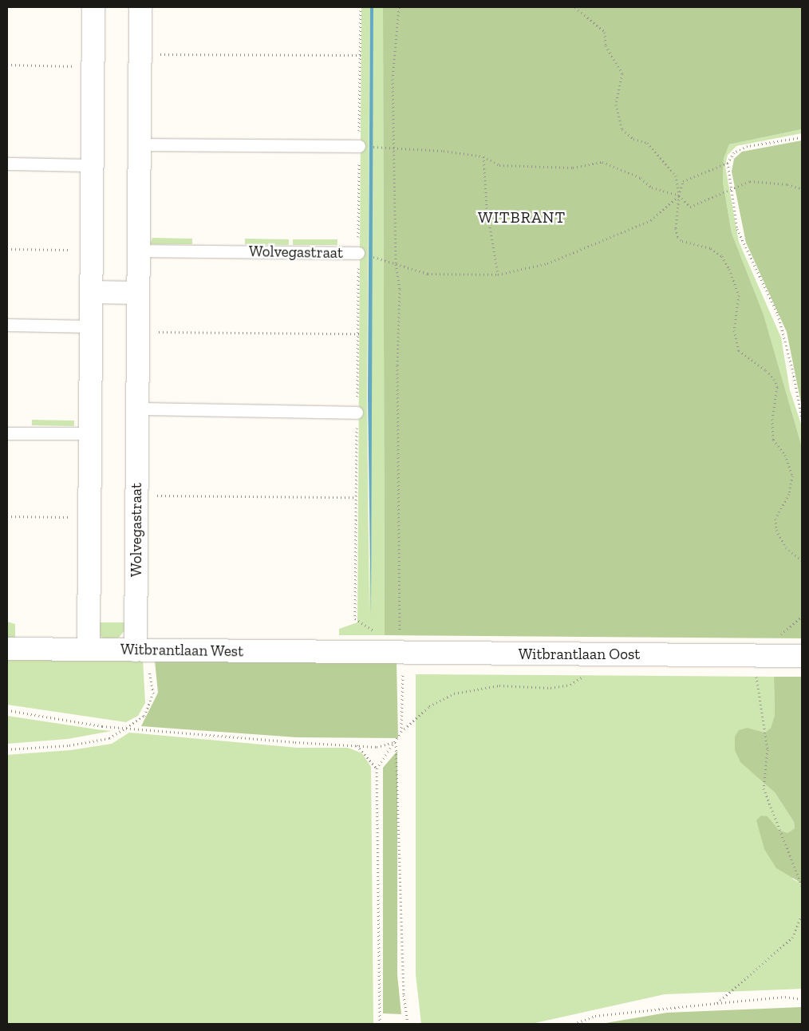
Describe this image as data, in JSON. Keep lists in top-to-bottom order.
{
  "streets": {
    "street": ["Wolvegastraat", "Witbrantlaan West", "Witbrantlaan Oost"]
  },
  "crossings": [
    ["Wolvegastraat", "Witbrantlaan West"],
    ["Witbrantlaan West", "Witbrantlaan Oost"]
  ],
  "districts": ["WITBRANT"]
}
